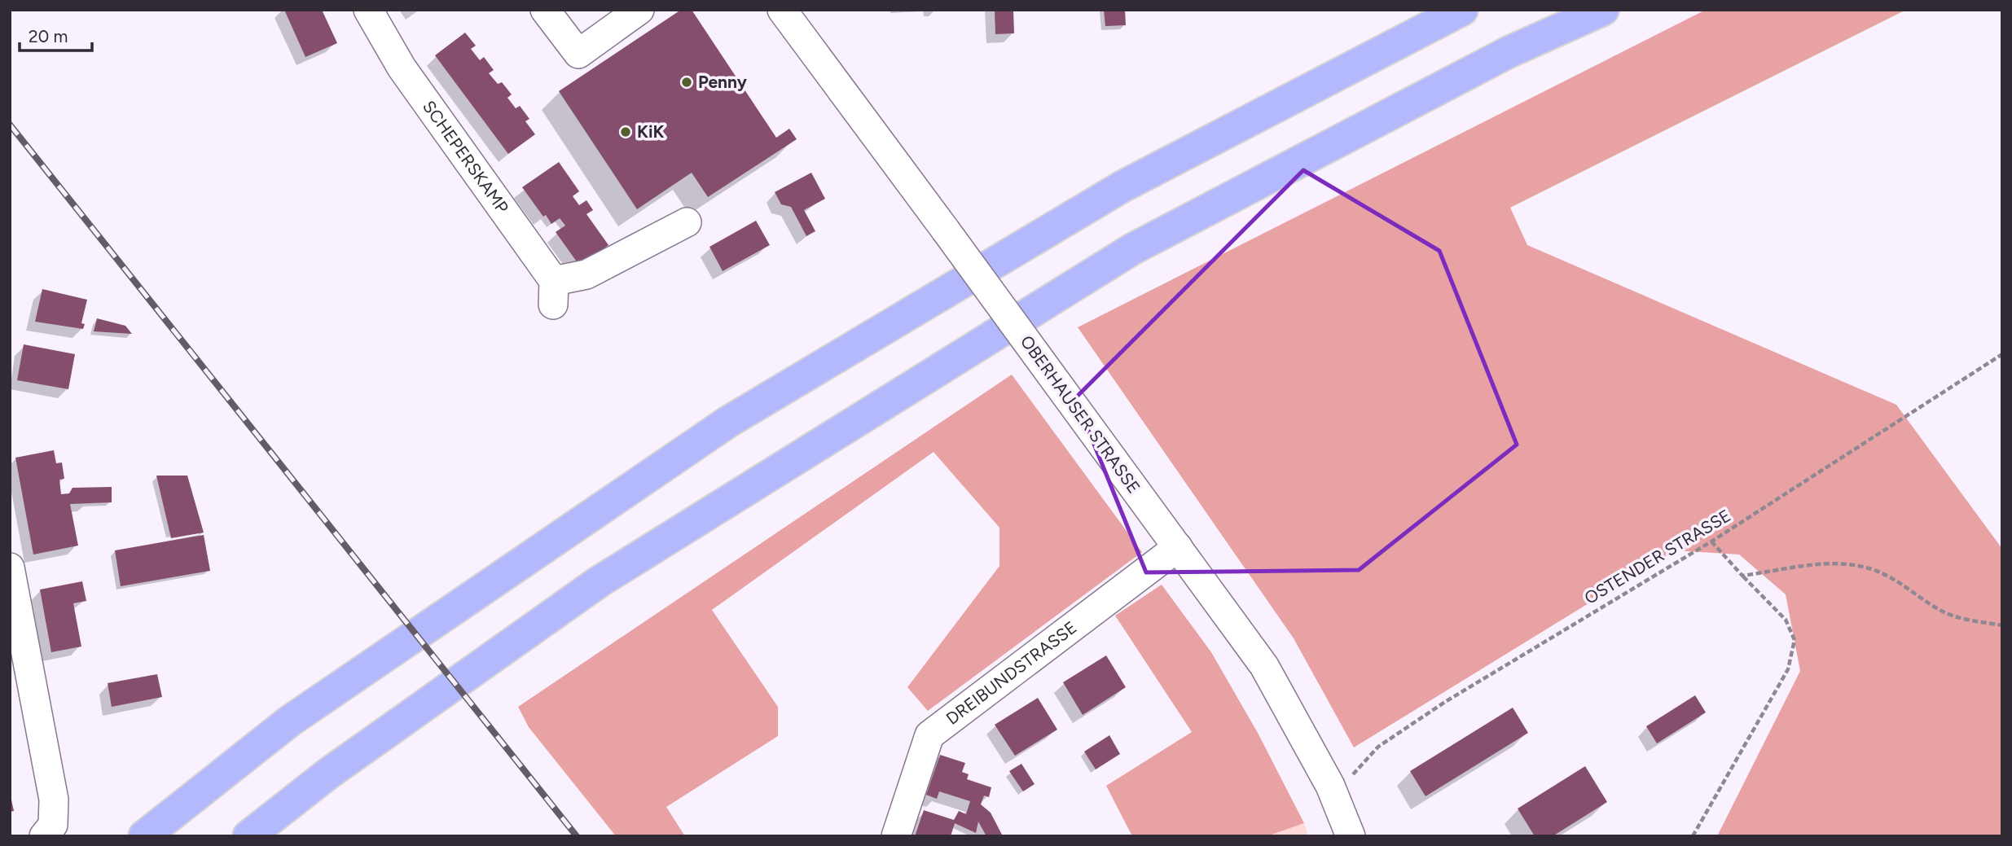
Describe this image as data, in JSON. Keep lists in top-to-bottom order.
{
  "streets": {
    "street": ["SCHEPERSKAMP", "OBERHAUSER STRASSE", "DREIBUNDSTRASSE"],
    "path": ["OSTENDER STRASSE"]
  },
  "crossings": [
    ["OBERHAUSER STRASSE", "OSTENDER STRASSE"],
    ["OBERHAUSER STRASSE", "DREIBUNDSTRASSE"]
  ],
  "places": ["Penny", "KiK"],
  "scale_bar": "20 m"
}
